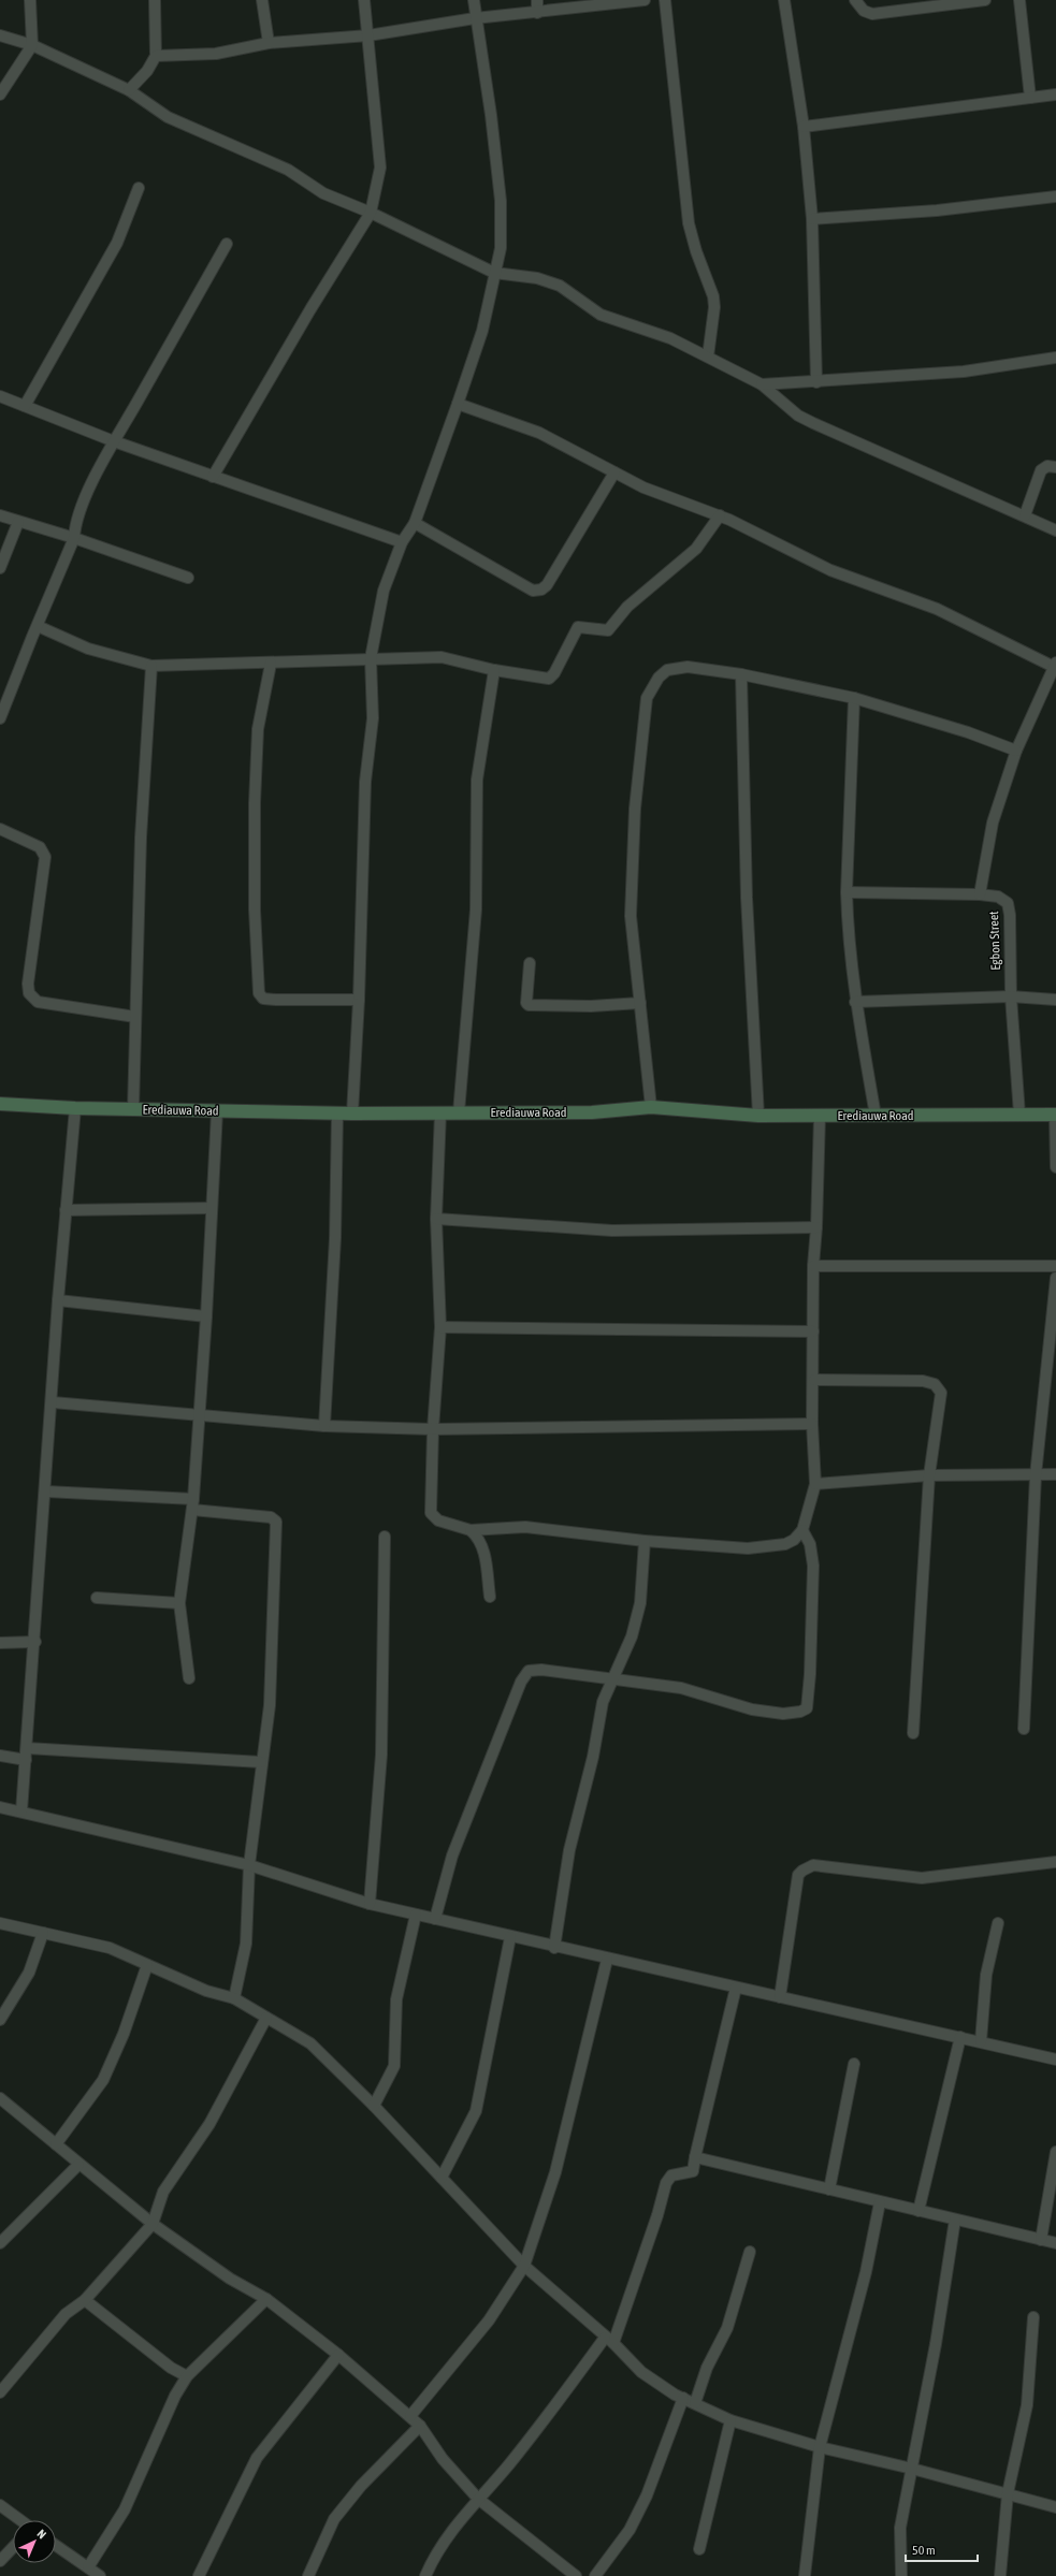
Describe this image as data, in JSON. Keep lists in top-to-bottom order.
{
  "streets": {
    "street": ["Egbon Street", "Erediauwa Road"]
  },
  "crossings": [
    ["Egbon Street", "Erediauwa Road"]
  ],
  "scale_bar": "50 m",
  "north": "top right"
}
